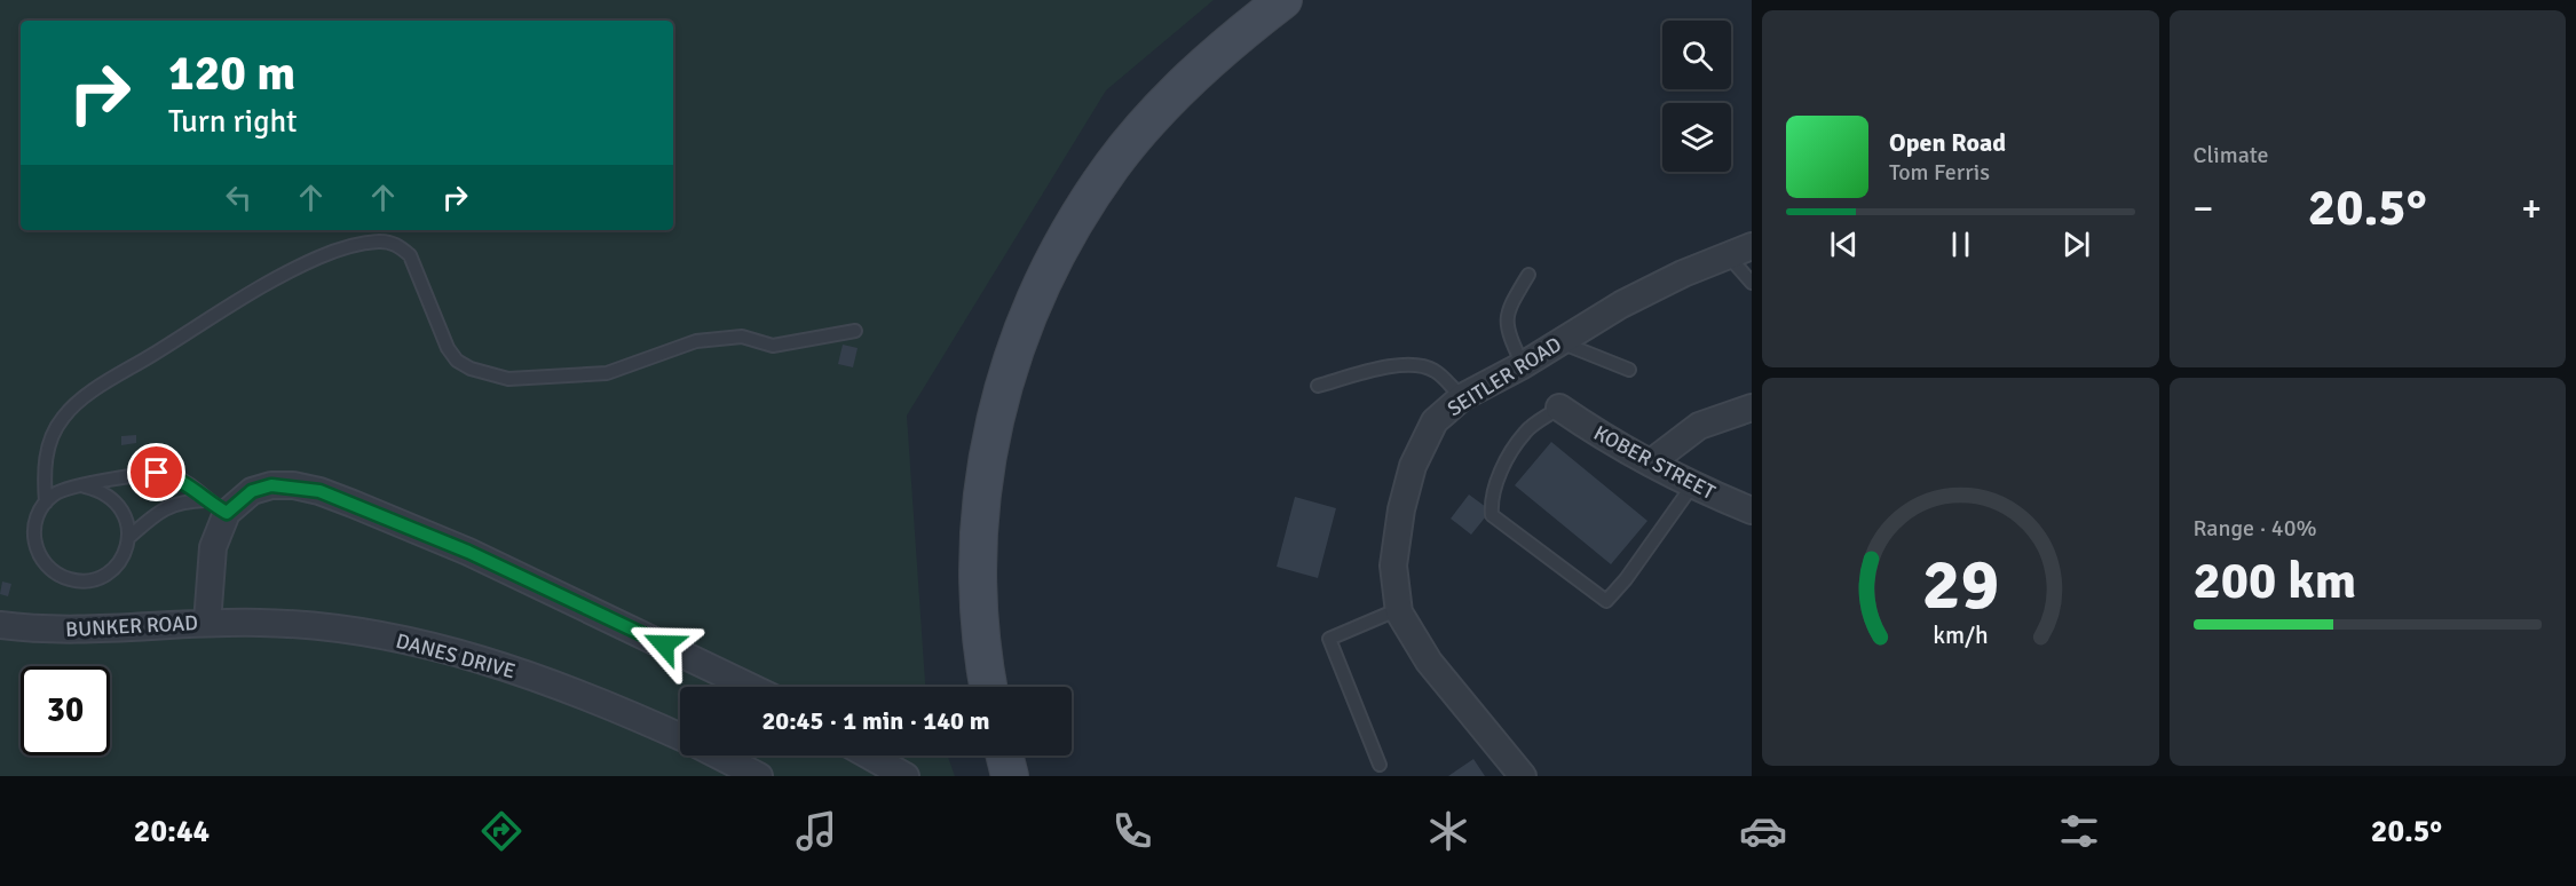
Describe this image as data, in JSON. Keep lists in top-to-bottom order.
{
  "streets": {
    "street": [
      "SEITLER ROAD",
      "KOBER STREET",
      "BUNKER ROAD",
      "DANES DRIVE"
    ]
  },
  "crossings": [
    ["BUNKER ROAD", "DANES DRIVE"]
  ],
  "page": {
    "tile": [
      "Climate",
      ["Range · 40%", "200 km"]
    ],
    "turn": ["120 m", "Turn right"],
    "song": ["Open Road", "Tom Ferris"],
    "heat": ["−", "20.5°", "+"],
    "limit": "30",
    "trip": "20:45 · 1 min · 140 m",
    "tabs": ["20:44", "20.5°"],
    "gauge": ["29", "km/h"]
  }
}
